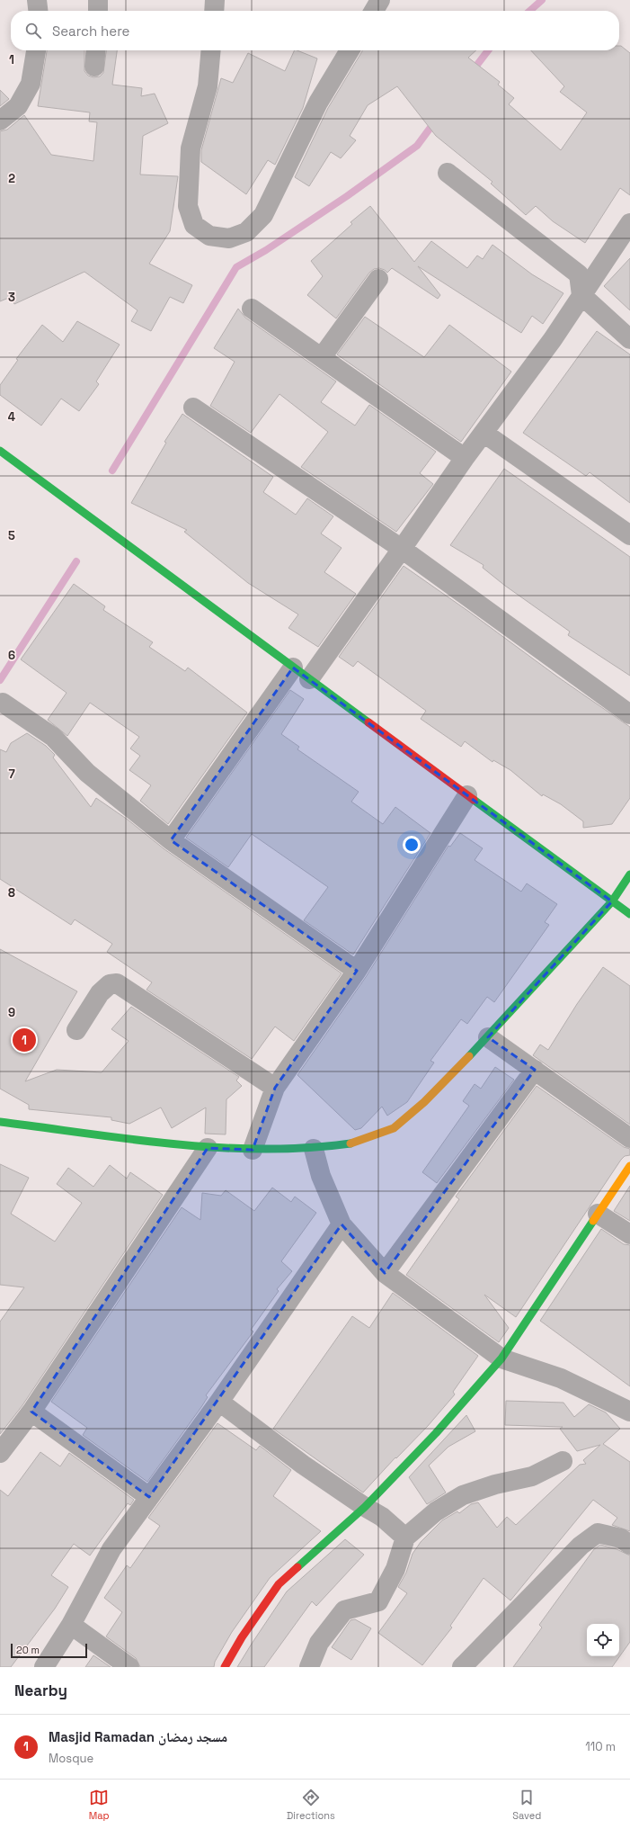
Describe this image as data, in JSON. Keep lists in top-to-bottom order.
{
  "scale_bar": "20 m",
  "page": {
    "search": "Search here",
    "pins": "1",
    "scale": "20 m",
    "heading": "Nearby",
    "list": [
      {
        "mark": "1",
        "name": "Masjid Ramadan مسجد رمضان",
        "note": "Mosque",
        "value": "110 m"
      }
    ],
    "nav": ["Map", "Directions", "Saved"]
  },
  "grid": {
    "rows": [
      "1",
      "2",
      "3",
      "4",
      "5",
      "6",
      "7",
      "8",
      "9"
    ]
  }
}
